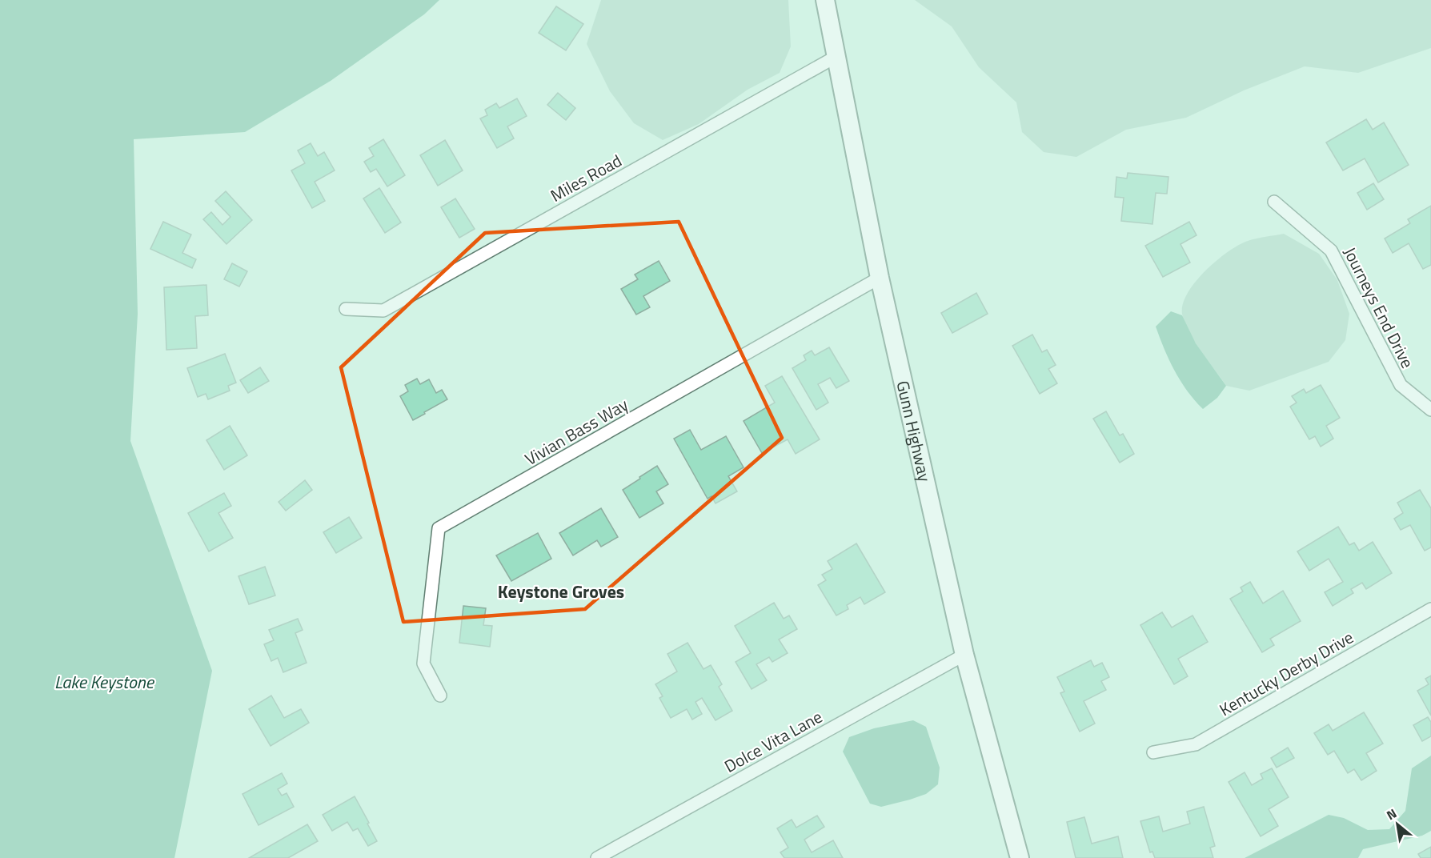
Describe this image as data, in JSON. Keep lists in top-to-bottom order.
{
  "streets": {
    "main road": ["Gunn Highway"],
    "street": [
      "Miles Road",
      "Journeys End Drive",
      "Vivian Bass Way",
      "Kentucky Derby Drive",
      "Dolce Vita Lane"
    ]
  },
  "crossings": [
    ["Miles Road", "Gunn Highway"],
    ["Gunn Highway", "Vivian Bass Way"],
    ["Gunn Highway", "Dolce Vita Lane"]
  ],
  "districts": ["Keystone Groves"],
  "water": ["Lake Keystone"],
  "north": "top left"
}
